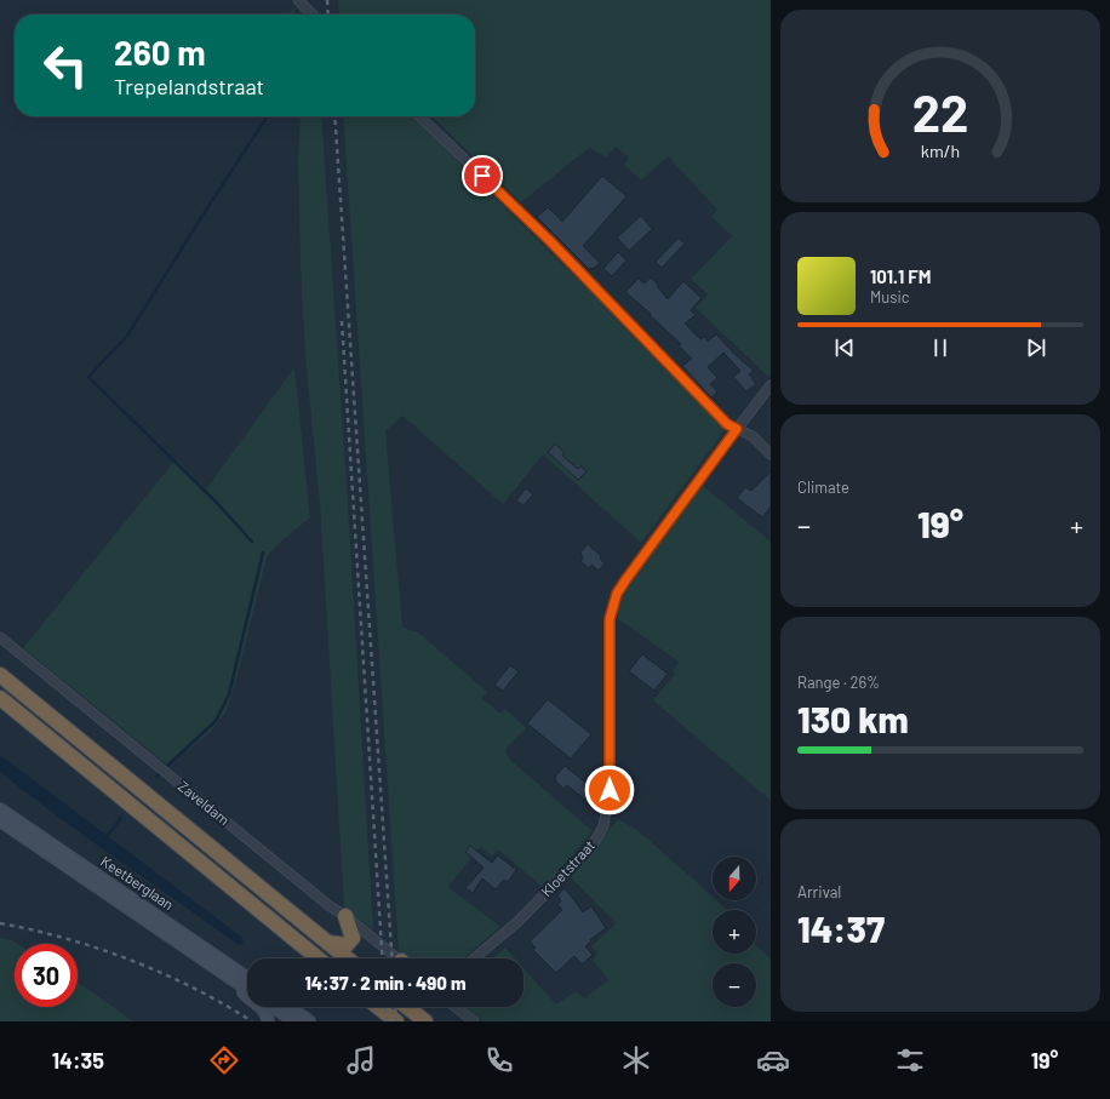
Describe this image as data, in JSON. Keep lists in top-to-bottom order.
{
  "streets": {
    "main road": ["Keetberglaan"],
    "street": ["Zaveldam", "Kloetstraat"]
  },
  "north": "bottom",
  "page": {
    "turn": ["260 m", "Trepelandstraat"],
    "song": ["101.1 FM", "Music"],
    "tile": [
      "Climate",
      ["Range · 26%", "130 km"],
      ["Arrival", "14:37"]
    ],
    "heat": ["−", "19°", "+"],
    "map_buttons": ["+", "−"],
    "limit": "30",
    "trip": "14:37 · 2 min · 490 m",
    "tabs": ["14:35", "19°"],
    "gauge": ["22", "km/h"]
  }
}
